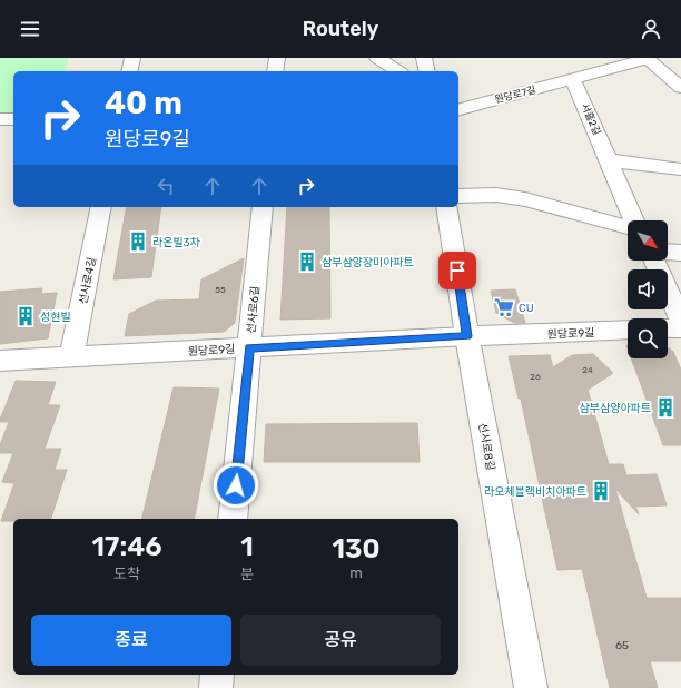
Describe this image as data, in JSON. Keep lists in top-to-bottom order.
{
  "streets": {
    "street": [
      "원당로7길",
      "서흘2길",
      "선사로4길",
      "선사로6길",
      "원당로9길",
      "선사로8길"
    ]
  },
  "crossings": [
    ["원당로7길", "서흘2길"],
    ["선사로4길", "원당로9길"],
    ["선사로6길", "원당로9길"],
    ["원당로9길", "선사로8길"]
  ],
  "places": {
    "building": [
      "라온빌3차",
      "삼부삼양장미아파트",
      "성현빌",
      "삼부삼양아파트",
      "라오체블랙비치아파트"
    ],
    "supermarket": ["CU"]
  },
  "house_numbers": [
    "55",
    "24",
    "26",
    "65"
  ],
  "north": "bottom right",
  "page": {
    "header": "Routely",
    "turn": ["40 m", "원당로9길"],
    "eta": [
      "17:46",
      "도착",
      "1",
      "분",
      "130",
      "m"
    ],
    "buttons": ["종료", "공유"]
  }
}
